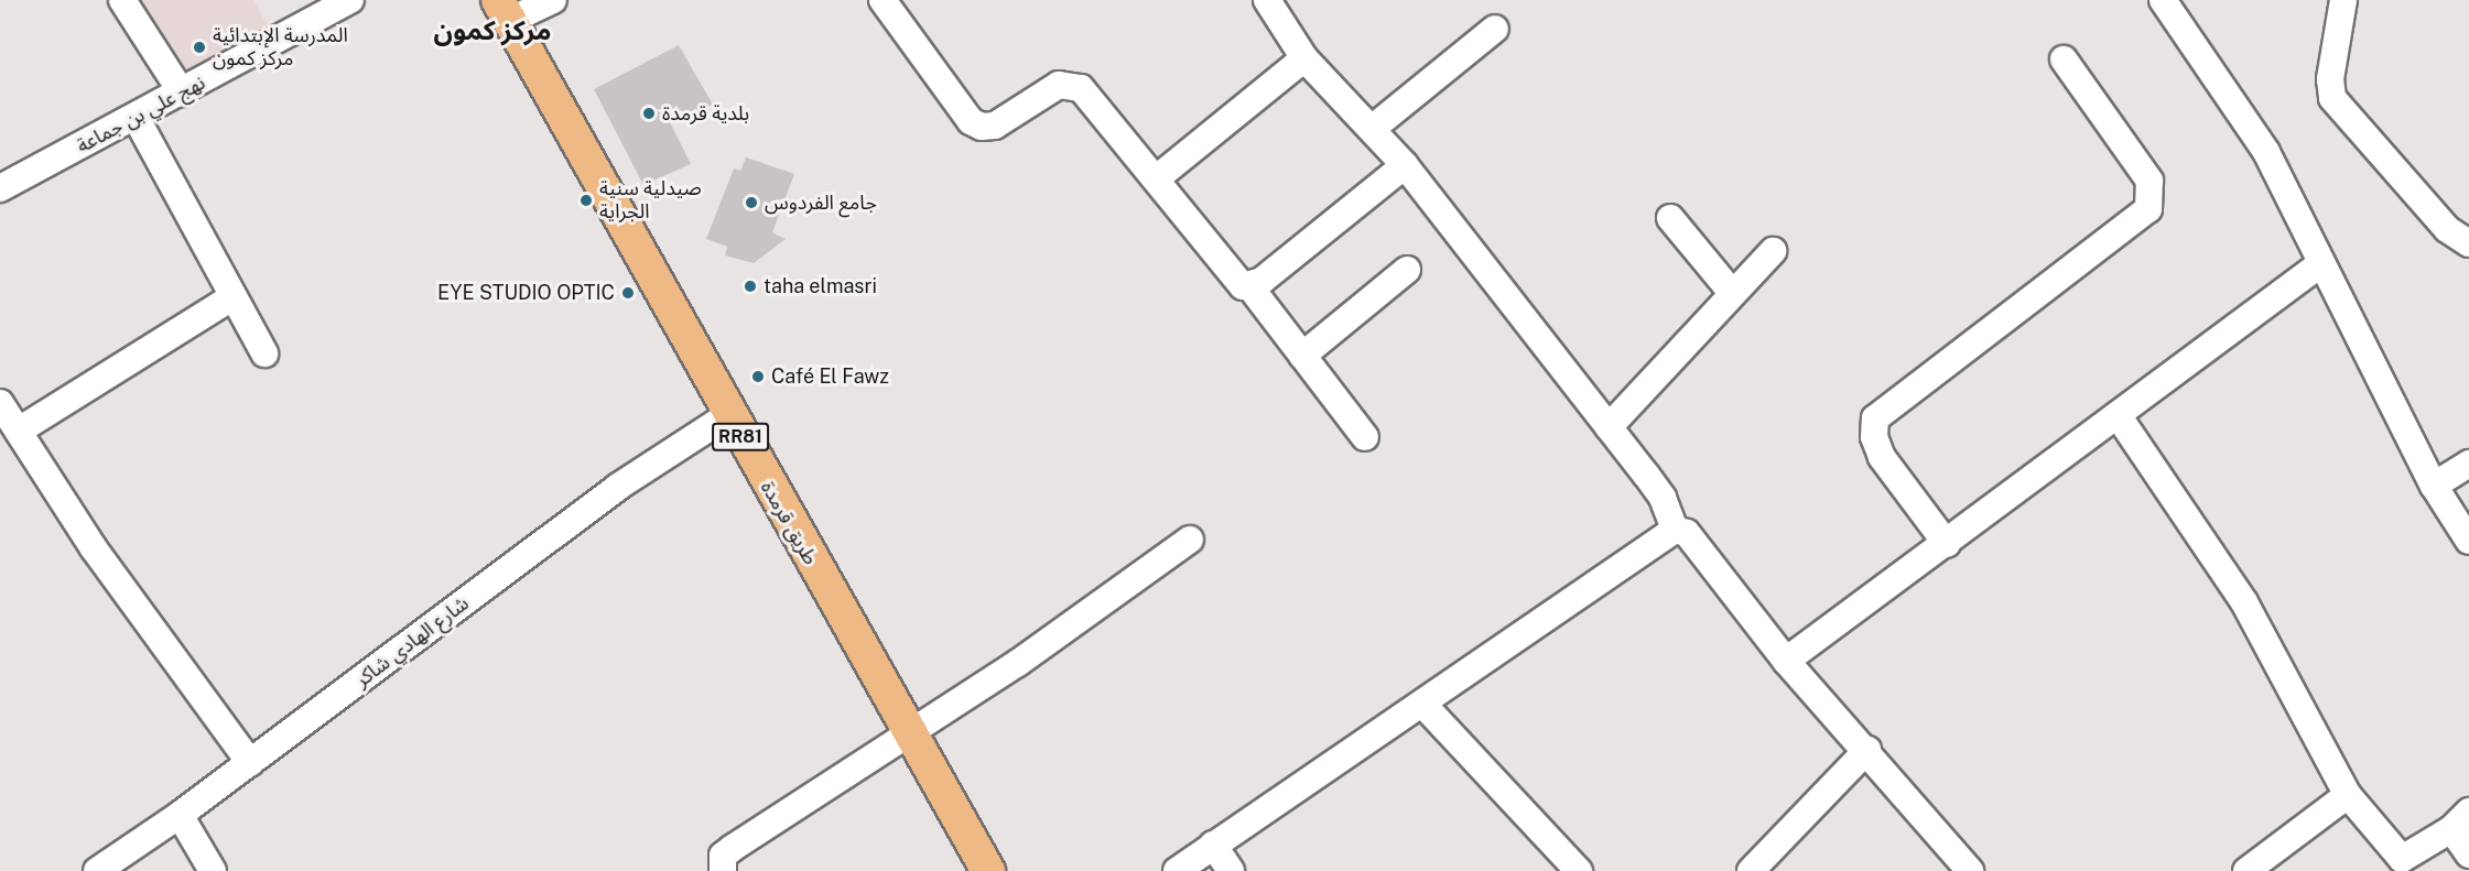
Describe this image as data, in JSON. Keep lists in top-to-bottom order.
{
  "streets": {
    "main road": ["RR81", "طريق قرمدة"],
    "street": ["نهج علي بن جماعة", "شارع الهادي شاكر"]
  },
  "crossings": [
    ["طريق قرمدة", "شارع الهادي شاكر"]
  ],
  "districts": ["مركز كمون"],
  "places": [
    "المدرسة الإبتدائية مركز كمون",
    "بلدية قرمدة",
    "صيدلية سنية الجراية",
    "جامع الفردوس",
    "taha elmasri",
    "EYE STUDIO OPTIC",
    "Café El Fawz"
  ]
}
